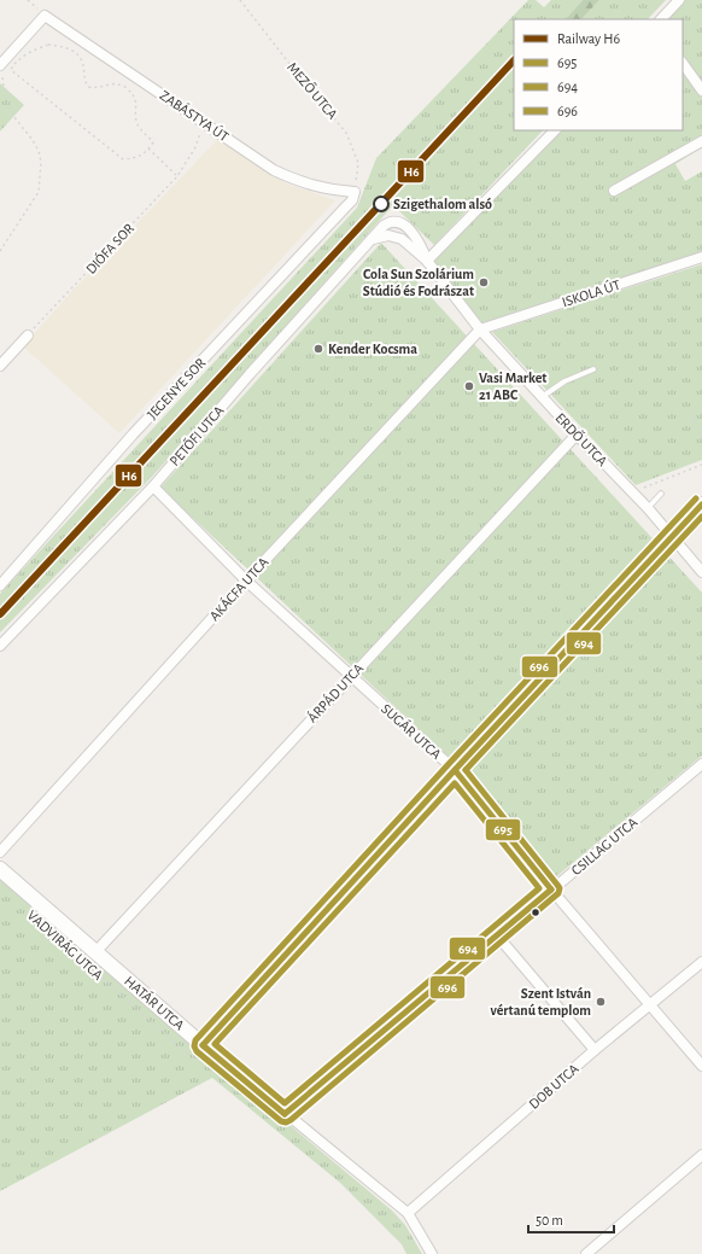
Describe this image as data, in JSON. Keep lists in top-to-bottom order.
{
  "streets": {
    "street": [
      "ZABÁSTYA ÚT",
      "ISKOLA ÚT",
      "JEGENYE SOR",
      "PETŐFI UTCA",
      "ERDŐ UTCA",
      "AKÁCFA UTCA",
      "ÁRPÁD UTCA",
      "SUGÁR UTCA",
      "CSILLAG UTCA",
      "HATÁR UTCA",
      "DOB UTCA"
    ],
    "path": ["MEZŐ UTCA", "DIÓFA SOR", "VADVIRÁG UTCA"]
  },
  "crossings": [
    ["MEZŐ UTCA", "ZABÁSTYA ÚT"],
    ["MEZŐ UTCA", "JEGENYE SOR"],
    ["ZABÁSTYA ÚT", "DIÓFA SOR"],
    ["ZABÁSTYA ÚT", "JEGENYE SOR"],
    ["ISKOLA ÚT", "ERDŐ UTCA"],
    ["ISKOLA ÚT", "AKÁCFA UTCA"],
    ["PETŐFI UTCA", "ERDŐ UTCA"],
    ["PETŐFI UTCA", "SUGÁR UTCA"],
    ["ERDŐ UTCA", "AKÁCFA UTCA"],
    ["ERDŐ UTCA", "ÁRPÁD UTCA"],
    ["AKÁCFA UTCA", "SUGÁR UTCA"],
    ["ÁRPÁD UTCA", "SUGÁR UTCA"],
    ["ÁRPÁD UTCA", "HATÁR UTCA"],
    ["SUGÁR UTCA", "CSILLAG UTCA"],
    ["SUGÁR UTCA", "DOB UTCA"],
    ["CSILLAG UTCA", "HATÁR UTCA"],
    ["HATÁR UTCA", "DOB UTCA"]
  ],
  "places": [
    "Szigethalom alsó",
    "Cola Sun Szolárium Stúdió és Fodrászat",
    "Kender Kocsma",
    "Vasi Market 21 ABC",
    "Szent István vértanú templom"
  ],
  "lines": [
    "rail line H6",
    "transit line 696",
    "transit line 695",
    "transit line 694"
  ],
  "legend": [
    "Railway H6",
    "695",
    "694",
    "696"
  ],
  "scale_bar": "50 m"
}
